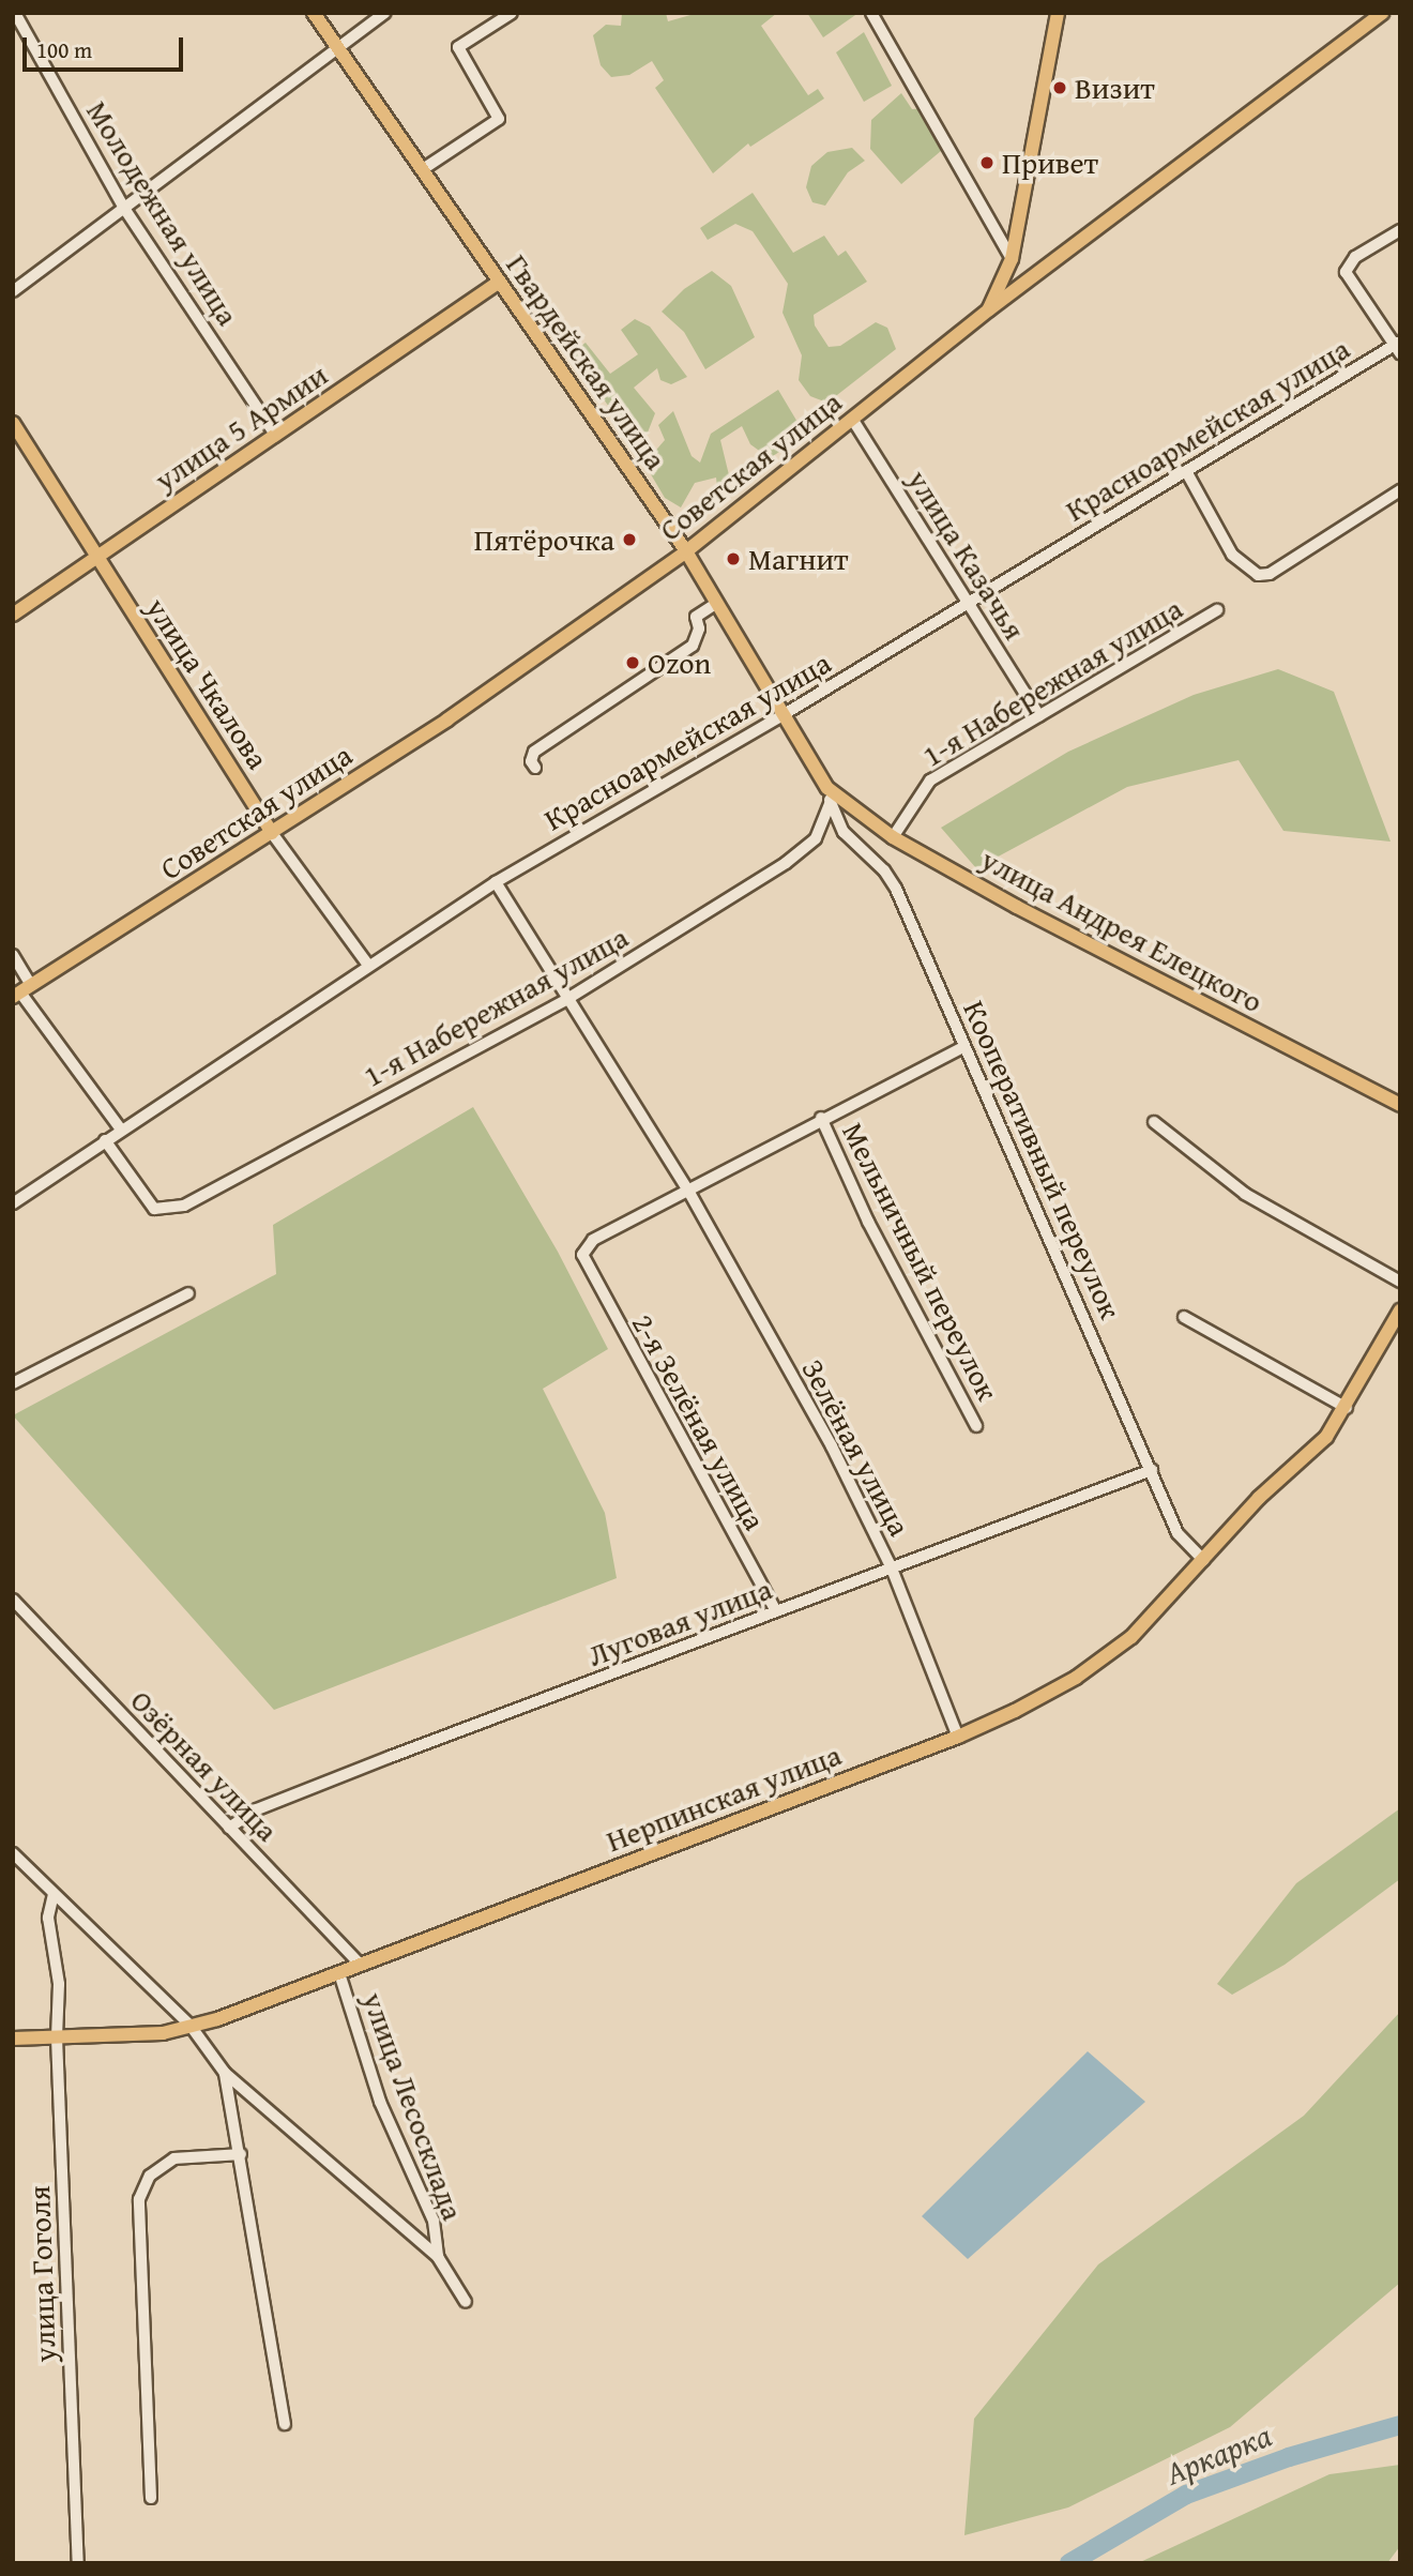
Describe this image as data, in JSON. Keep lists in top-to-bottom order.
{
  "streets": {
    "main road": [
      "Гвардейская улица",
      "улица 5 Армии",
      "Советская улица",
      "улица Чкалова",
      "улица Андрея Елецкого",
      "Нерпинская улица"
    ],
    "street": [
      "Молодежная улица",
      "Красноармейская улица",
      "улица Казачья",
      "1-я Набережная улица",
      "Кооперативный переулок",
      "Мельничный переулок",
      "2-я Зелёная улица",
      "Зелёная улица",
      "Луговая улица",
      "Озёрная улица",
      "улица Лесосклада",
      "улица Гоголя"
    ]
  },
  "crossings": [
    ["Молодежная улица", "улица 5 Армии"],
    ["Гвардейская улица", "улица 5 Армии"],
    ["Гвардейская улица", "Красноармейская улица"],
    ["Гвардейская улица", "Советская улица"],
    ["Гвардейская улица", "улица Андрея Елецкого"],
    ["Гвардейская улица", "Кооперативный переулок"],
    ["улица 5 Армии", "улица Чкалова"],
    ["Красноармейская улица", "улица Казачья"],
    ["Красноармейская улица", "1-я Набережная улица"],
    ["Красноармейская улица", "улица Чкалова"],
    ["Красноармейская улица", "Зелёная улица"],
    ["Советская улица", "улица Казачья"],
    ["Советская улица", "улица Чкалова"],
    ["улица Казачья", "1-я Набережная улица"],
    ["1-я Набережная улица", "улица Андрея Елецкого"],
    ["1-я Набережная улица", "Кооперативный переулок"],
    ["1-я Набережная улица", "Зелёная улица"],
    ["улица Андрея Елецкого", "Кооперативный переулок"],
    ["Кооперативный переулок", "Луговая улица"],
    ["Кооперативный переулок", "Нерпинская улица"],
    ["2-я Зелёная улица", "Зелёная улица"],
    ["2-я Зелёная улица", "Луговая улица"],
    ["Зелёная улица", "Луговая улица"],
    ["Зелёная улица", "Нерпинская улица"],
    ["Луговая улица", "Озёрная улица"],
    ["Озёрная улица", "Нерпинская улица"],
    ["Нерпинская улица", "улица Лесосклада"],
    ["Нерпинская улица", "улица Гоголя"]
  ],
  "water": ["Аркарка"],
  "places": [
    "Визит",
    "Привет",
    "Пятёрочка",
    "Магнит",
    "Ozon"
  ],
  "scale_bar": "100 m"
}
